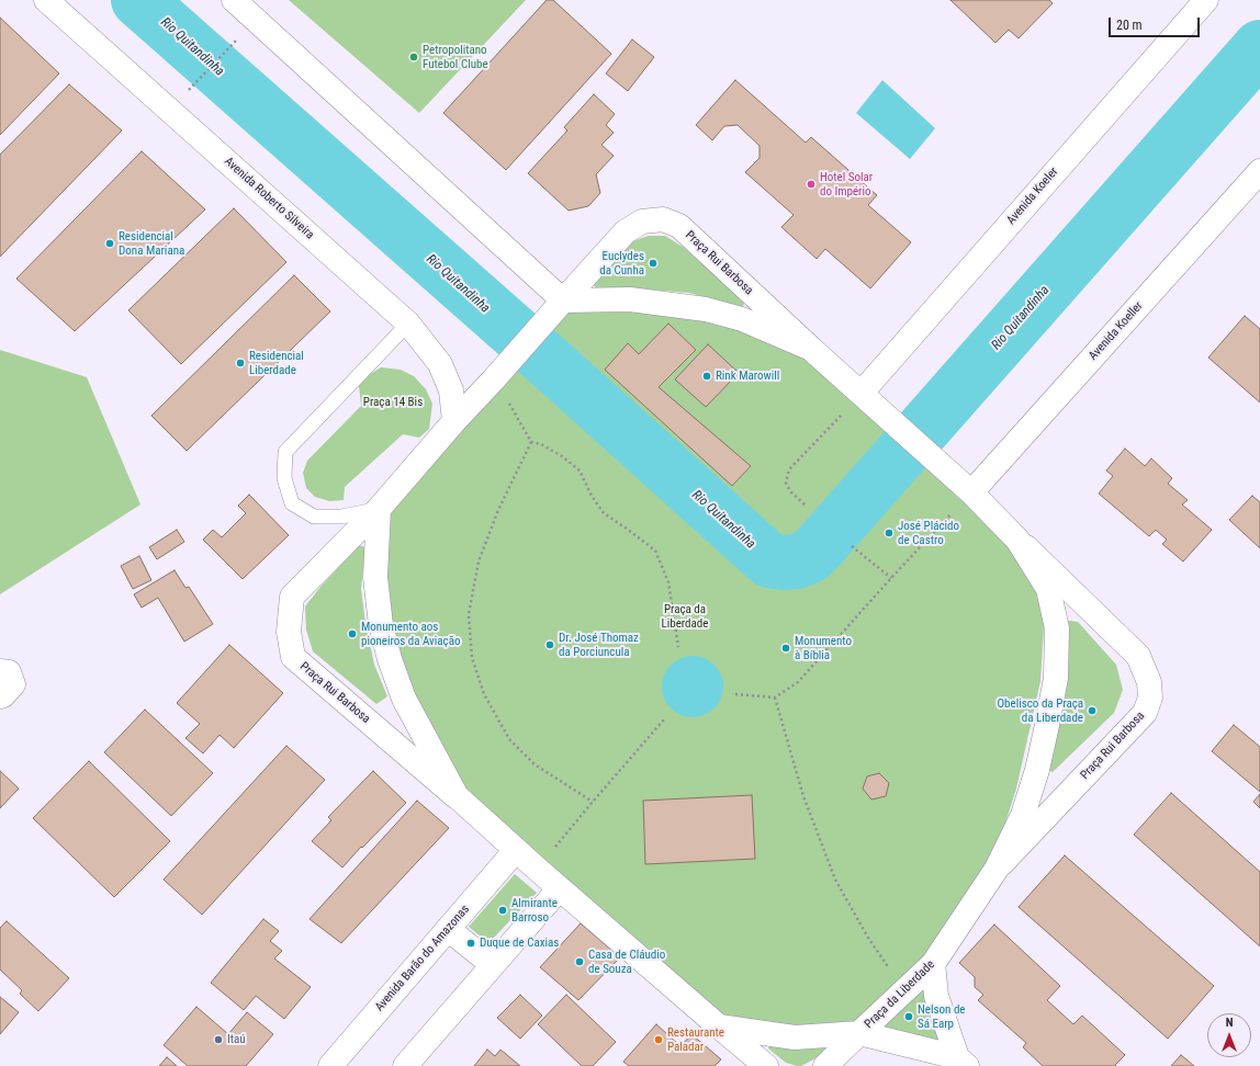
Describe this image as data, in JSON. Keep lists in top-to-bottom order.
{
  "streets": {
    "main road": [
      "Avenida Koeler",
      "Avenida Roberto Silveira",
      "Praça Rui Barbosa",
      "Avenida Koeller",
      "Avenida Barão do Amazonas",
      "Praça da Liberdade"
    ]
  },
  "crossings": [
    ["Avenida Koeler", "Praça da Liberdade"],
    ["Avenida Roberto Silveira", "Praça Rui Barbosa"],
    ["Praça Rui Barbosa", "Praça da Liberdade"],
    ["Avenida Koeller", "Praça da Liberdade"]
  ],
  "water": ["Rio Quitandinha"],
  "parks": ["Praça 14 Bis", "Praça da Liberdade"],
  "places": [
    "Petropolitano Futebol Clube",
    "Hotel Solar do Império",
    "Residencial Dona Mariana",
    "Euclydes da Cunha",
    "Residencial Liberdade",
    "Rink Marowill",
    "José Plácido de Castro",
    "Monumento aos pioneiros da Aviação",
    "Dr. José Thomaz da Porciuncula",
    "Monumento à Bíblia",
    "Obelisco da Praça da Liberdade",
    "Almirante Barroso",
    "Duque de Caxias",
    "Casa de Cláudio de Souza",
    "Nelson de Sá Earp",
    "Itaú",
    "Restaurante Paladar"
  ],
  "scale_bar": "20 m",
  "north": "top"
}
